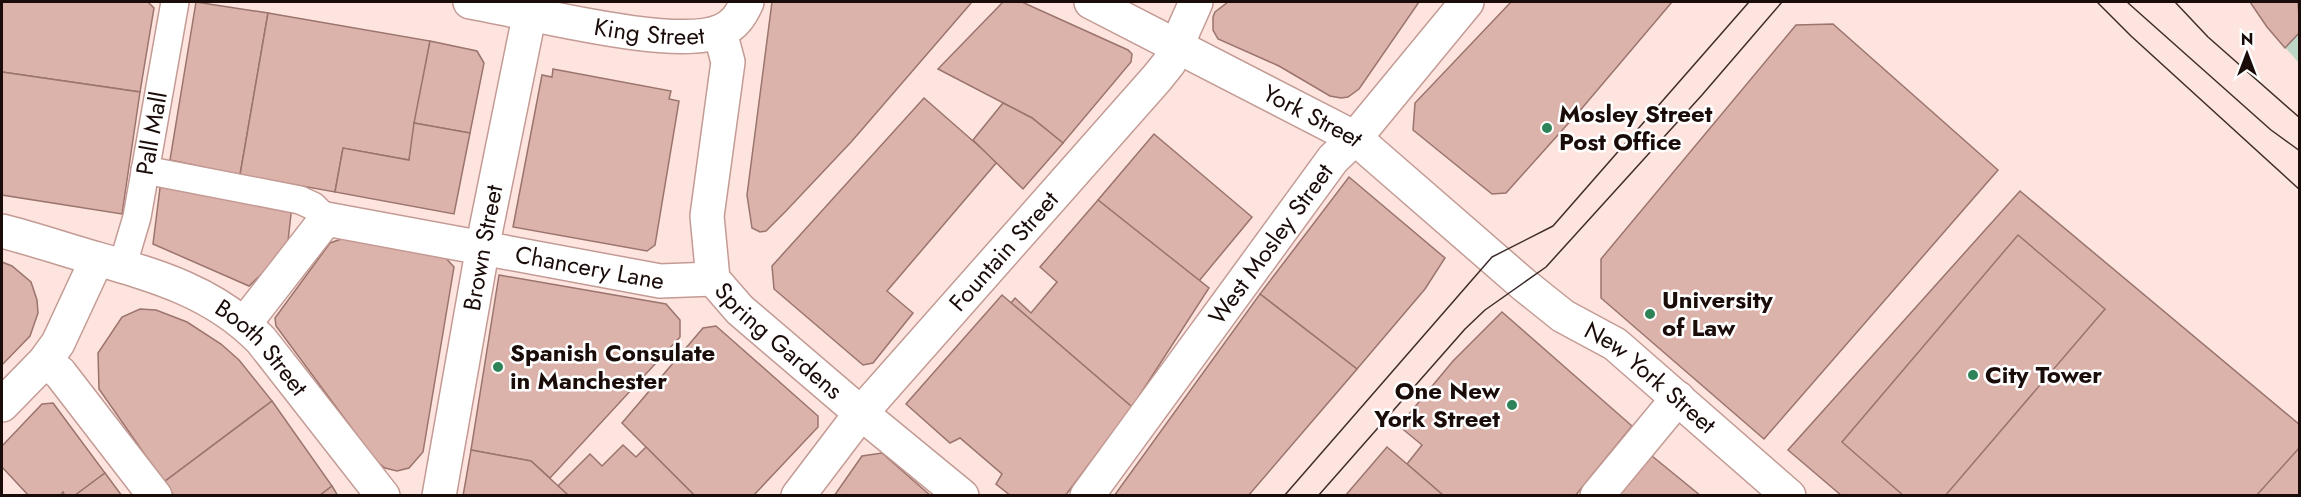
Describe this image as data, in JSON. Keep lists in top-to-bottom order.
{
  "streets": {
    "street": [
      "King Street",
      "York Street",
      "Pall Mall",
      "West Mosley Street",
      "Brown Street",
      "Fountain Street",
      "Chancery Lane",
      "Spring Gardens",
      "Booth Street",
      "New York Street"
    ]
  },
  "crossings": [
    ["King Street", "Brown Street"],
    ["King Street", "Spring Gardens"],
    ["York Street", "West Mosley Street"],
    ["York Street", "Fountain Street"],
    ["York Street", "New York Street"],
    ["Pall Mall", "Booth Street"],
    ["Brown Street", "Chancery Lane"],
    ["Fountain Street", "Spring Gardens"],
    ["Chancery Lane", "Spring Gardens"]
  ],
  "places": [
    "Mosley Street Post Office",
    "University of Law",
    "Spanish Consulate in Manchester",
    "City Tower",
    "One New York Street"
  ],
  "north": "top"
}
